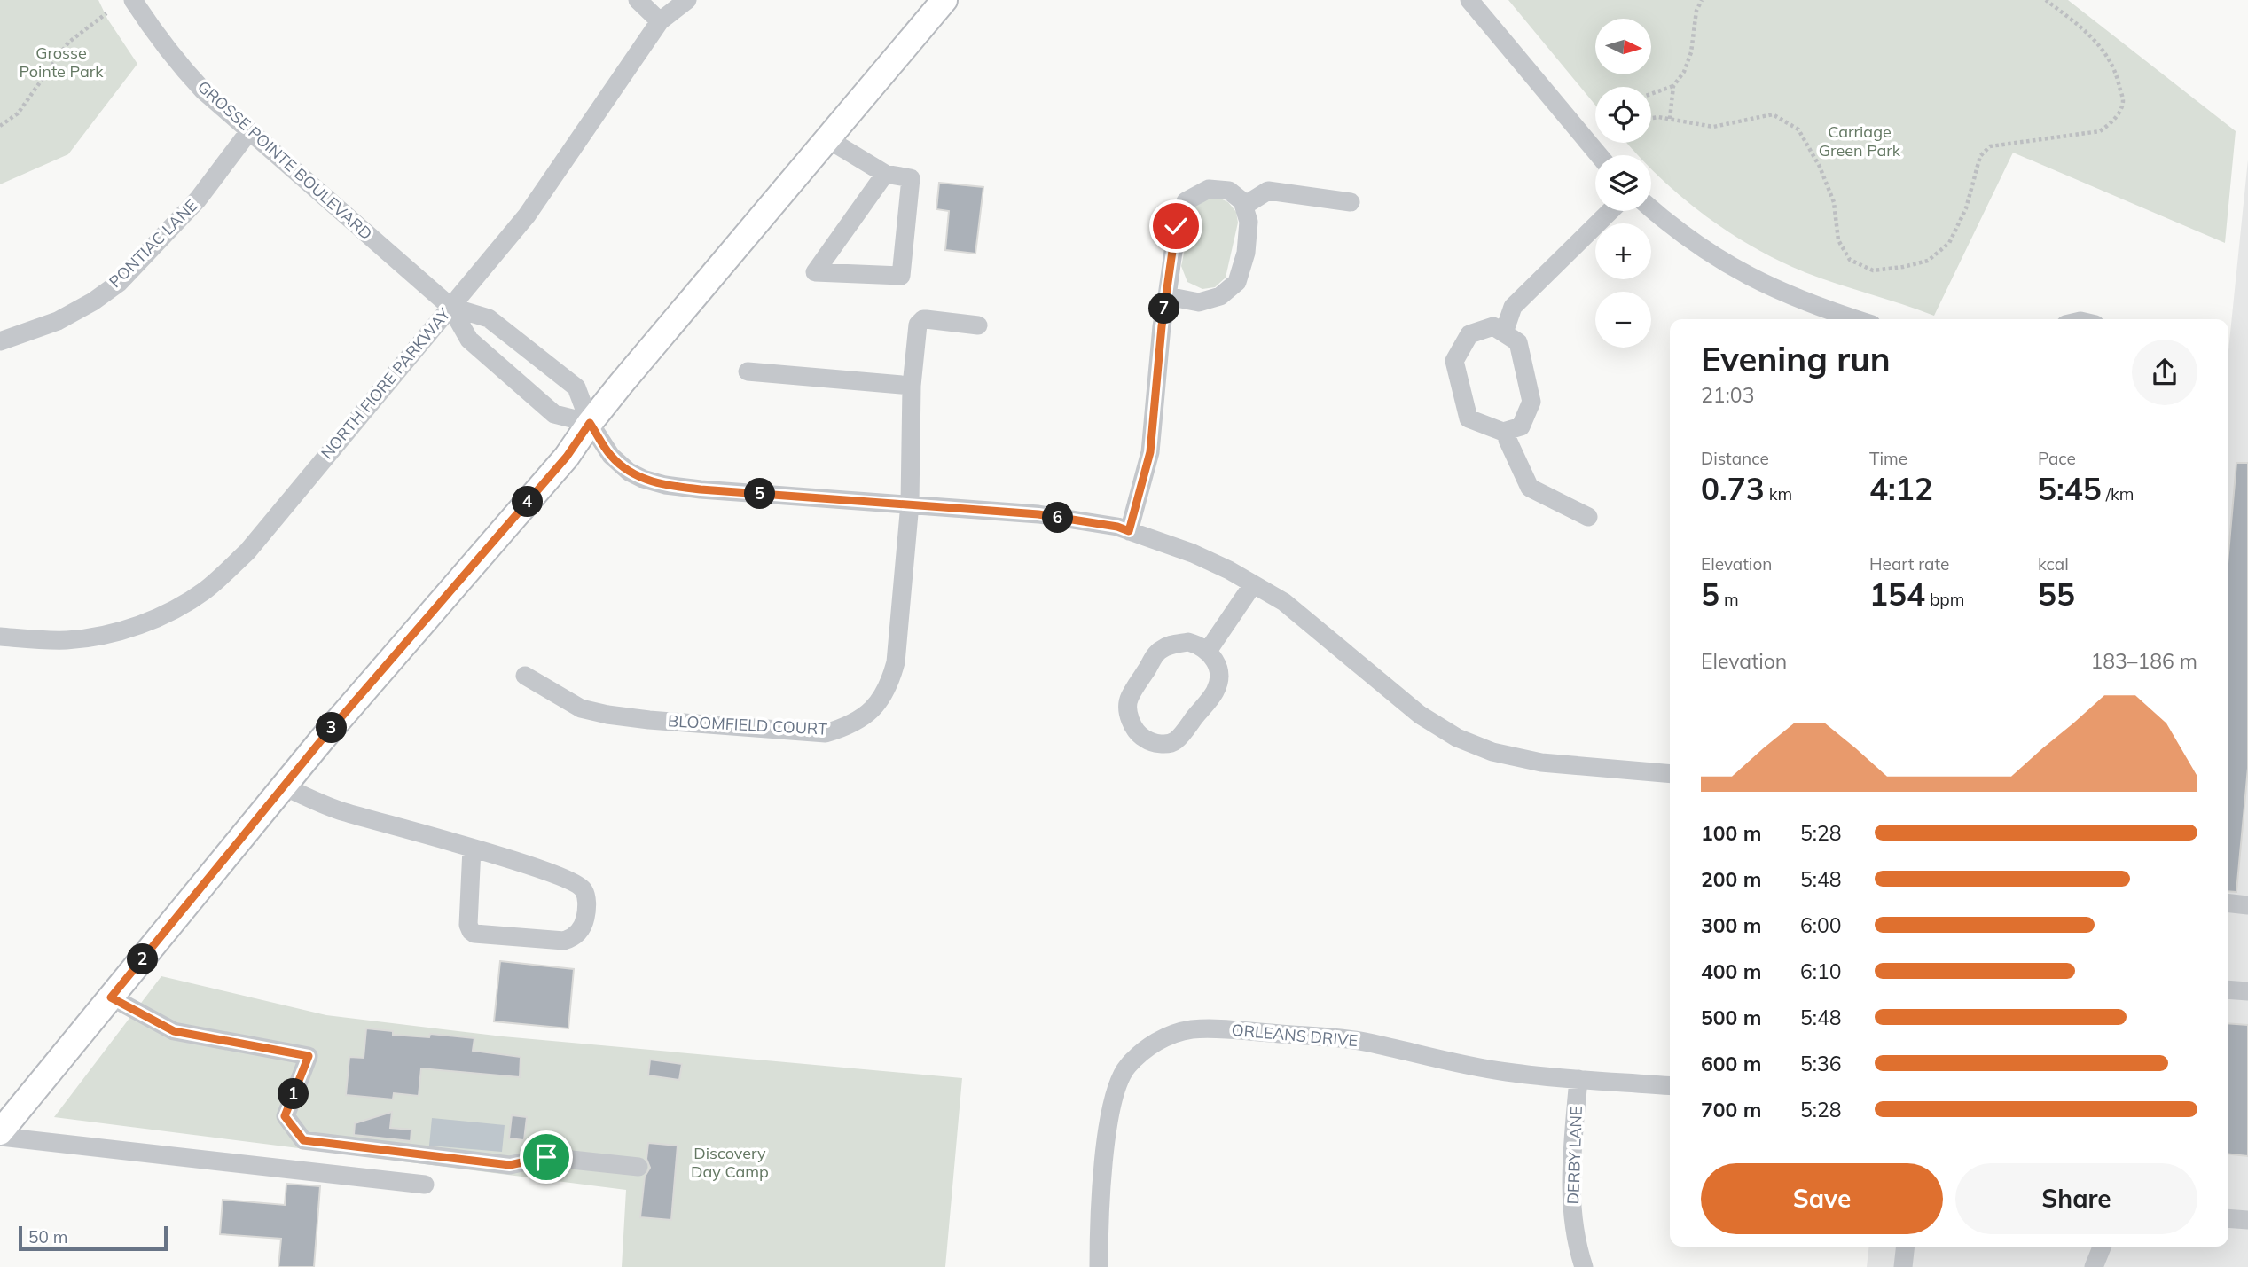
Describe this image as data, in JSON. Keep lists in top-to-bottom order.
{
  "streets": {
    "street": [
      "GROSSE POINTE BOULEVARD",
      "PONTIAC LANE",
      "NORTH FIORE PARKWAY",
      "BLOOMFIELD COURT",
      "ORLEANS DRIVE",
      "DERBY LANE"
    ]
  },
  "crossings": [
    ["GROSSE POINTE BOULEVARD", "PONTIAC LANE"],
    ["GROSSE POINTE BOULEVARD", "NORTH FIORE PARKWAY"],
    ["GROSSE POINTE BOULEVARD", "BLOOMFIELD COURT"],
    ["ORLEANS DRIVE", "DERBY LANE"]
  ],
  "parks": ["Grosse Pointe Park", "Carriage Green Park", "Discovery Day Camp"],
  "scale_bar": "50 m",
  "north": "right",
  "page": {
    "map_buttons": ["+", "−"],
    "pins": [
      "7",
      "5",
      "4",
      "6",
      "3",
      "2",
      "1"
    ],
    "heading": ["Evening run", "21:03"],
    "stats": [
      ["Distance", "0.73 km"],
      ["Time", "4:12"],
      ["Pace", "5:45 /km"],
      ["Elevation", "5 m"],
      ["Heart rate", "154 bpm"],
      ["kcal", "55"]
    ],
    "chart": ["Elevation", "183–186 m"],
    "list": [
      {
        "name": "100 m",
        "note": "5:28"
      },
      {
        "name": "200 m",
        "note": "5:48"
      },
      {
        "name": "300 m",
        "note": "6:00"
      },
      {
        "name": "400 m",
        "note": "6:10"
      },
      {
        "name": "500 m",
        "note": "5:48"
      },
      {
        "name": "600 m",
        "note": "5:36"
      },
      {
        "name": "700 m",
        "note": "5:28"
      }
    ],
    "buttons": ["Save", "Share"],
    "scale": "50 m"
  }
}
